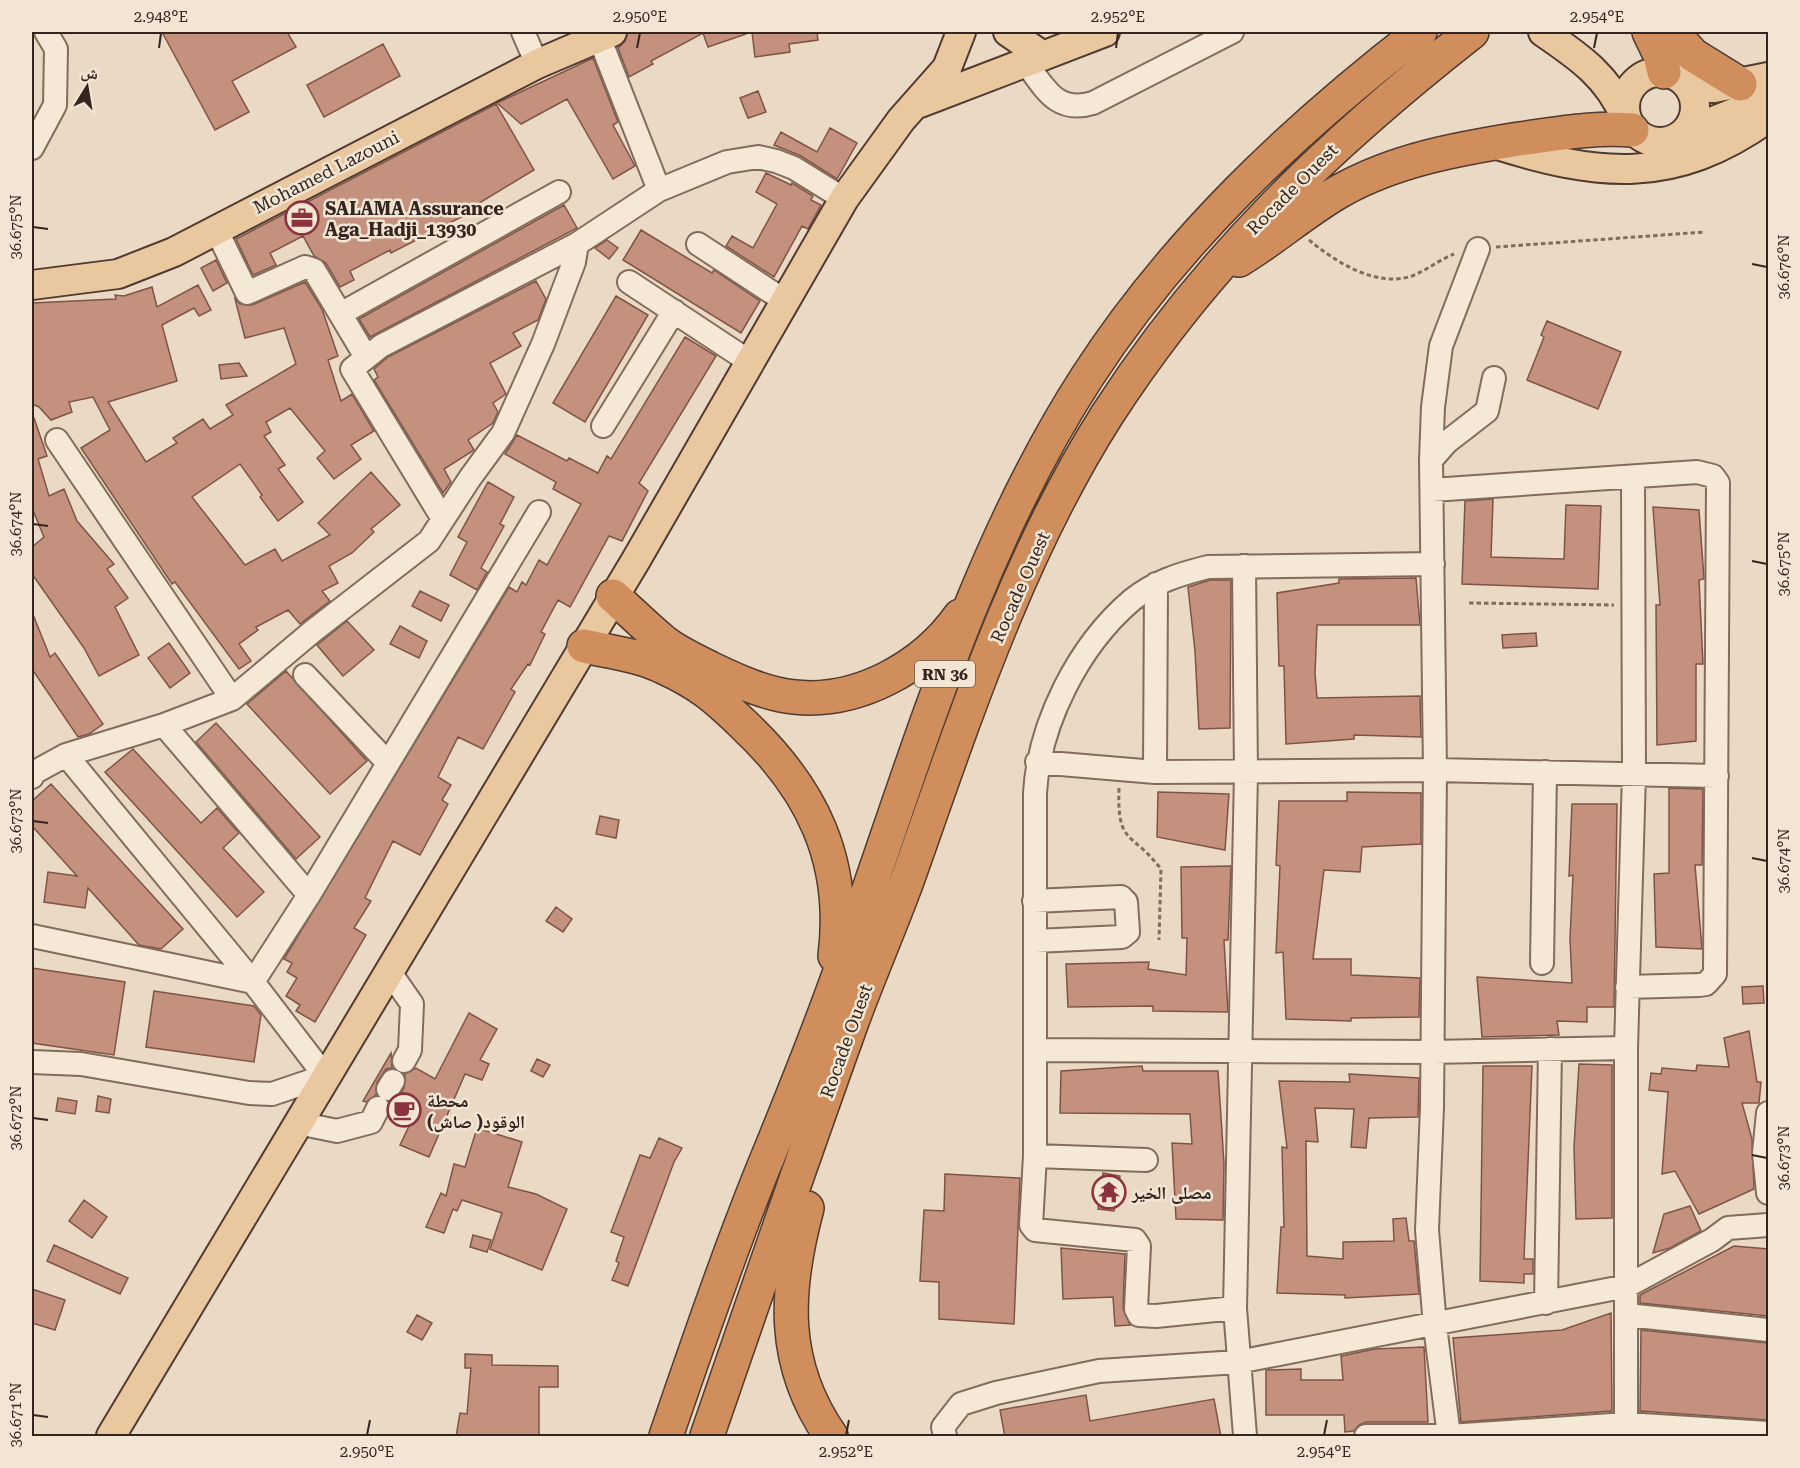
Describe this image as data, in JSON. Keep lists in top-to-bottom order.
{
  "streets": {
    "highway": ["Rocade Ouest", "RN 36"],
    "main road": ["Mohamed Lazouni"]
  },
  "places": {
    "office": ["SALAMA Assurance Aga_Hadji_13930"],
    "cafe": ["محطة الوقود( صاش)"],
    "temple": ["مصلى الخير"]
  },
  "north": "top",
  "coordinates": [
    "2.948°E",
    "2.950°E",
    "2.952°E",
    "2.954°E",
    "36.675°N",
    "36.676°N",
    "36.674°N",
    "36.673°N",
    "36.672°N",
    "36.671°N"
  ]
}
